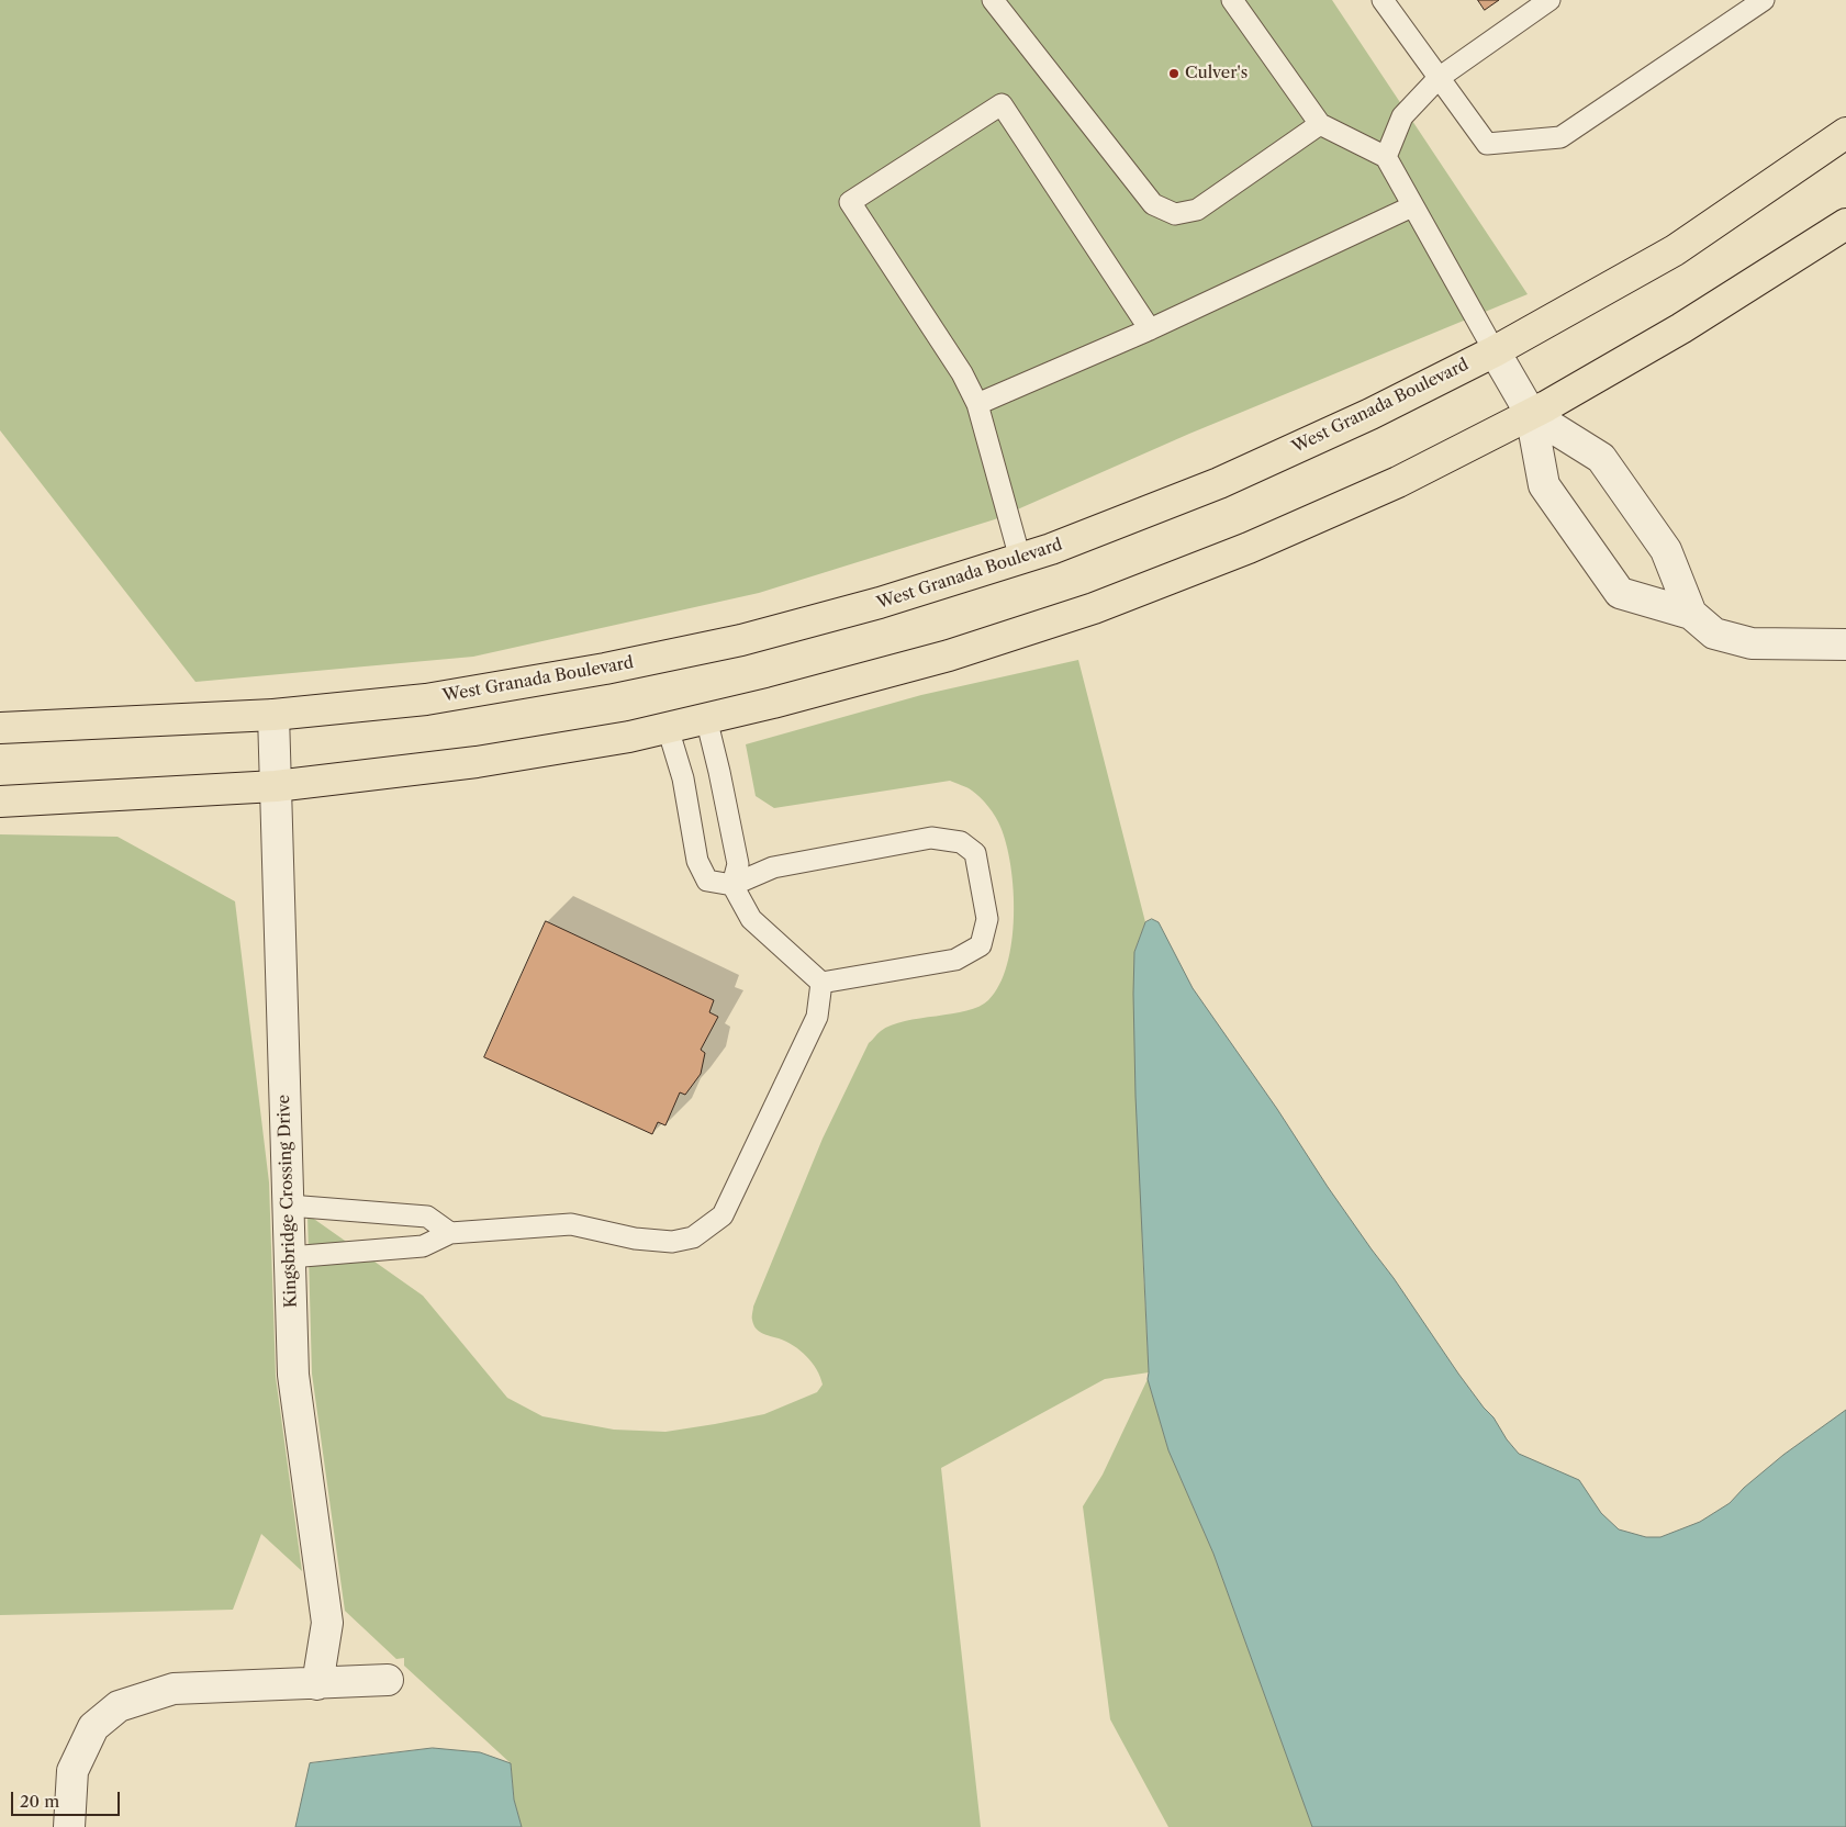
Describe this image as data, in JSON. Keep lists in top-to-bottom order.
{
  "streets": {
    "main road": ["West Granada Boulevard"],
    "street": ["Kingsbridge Crossing Drive"]
  },
  "crossings": [
    ["West Granada Boulevard", "Kingsbridge Crossing Drive"]
  ],
  "places": ["Culver's"],
  "scale_bar": "20 m"
}
